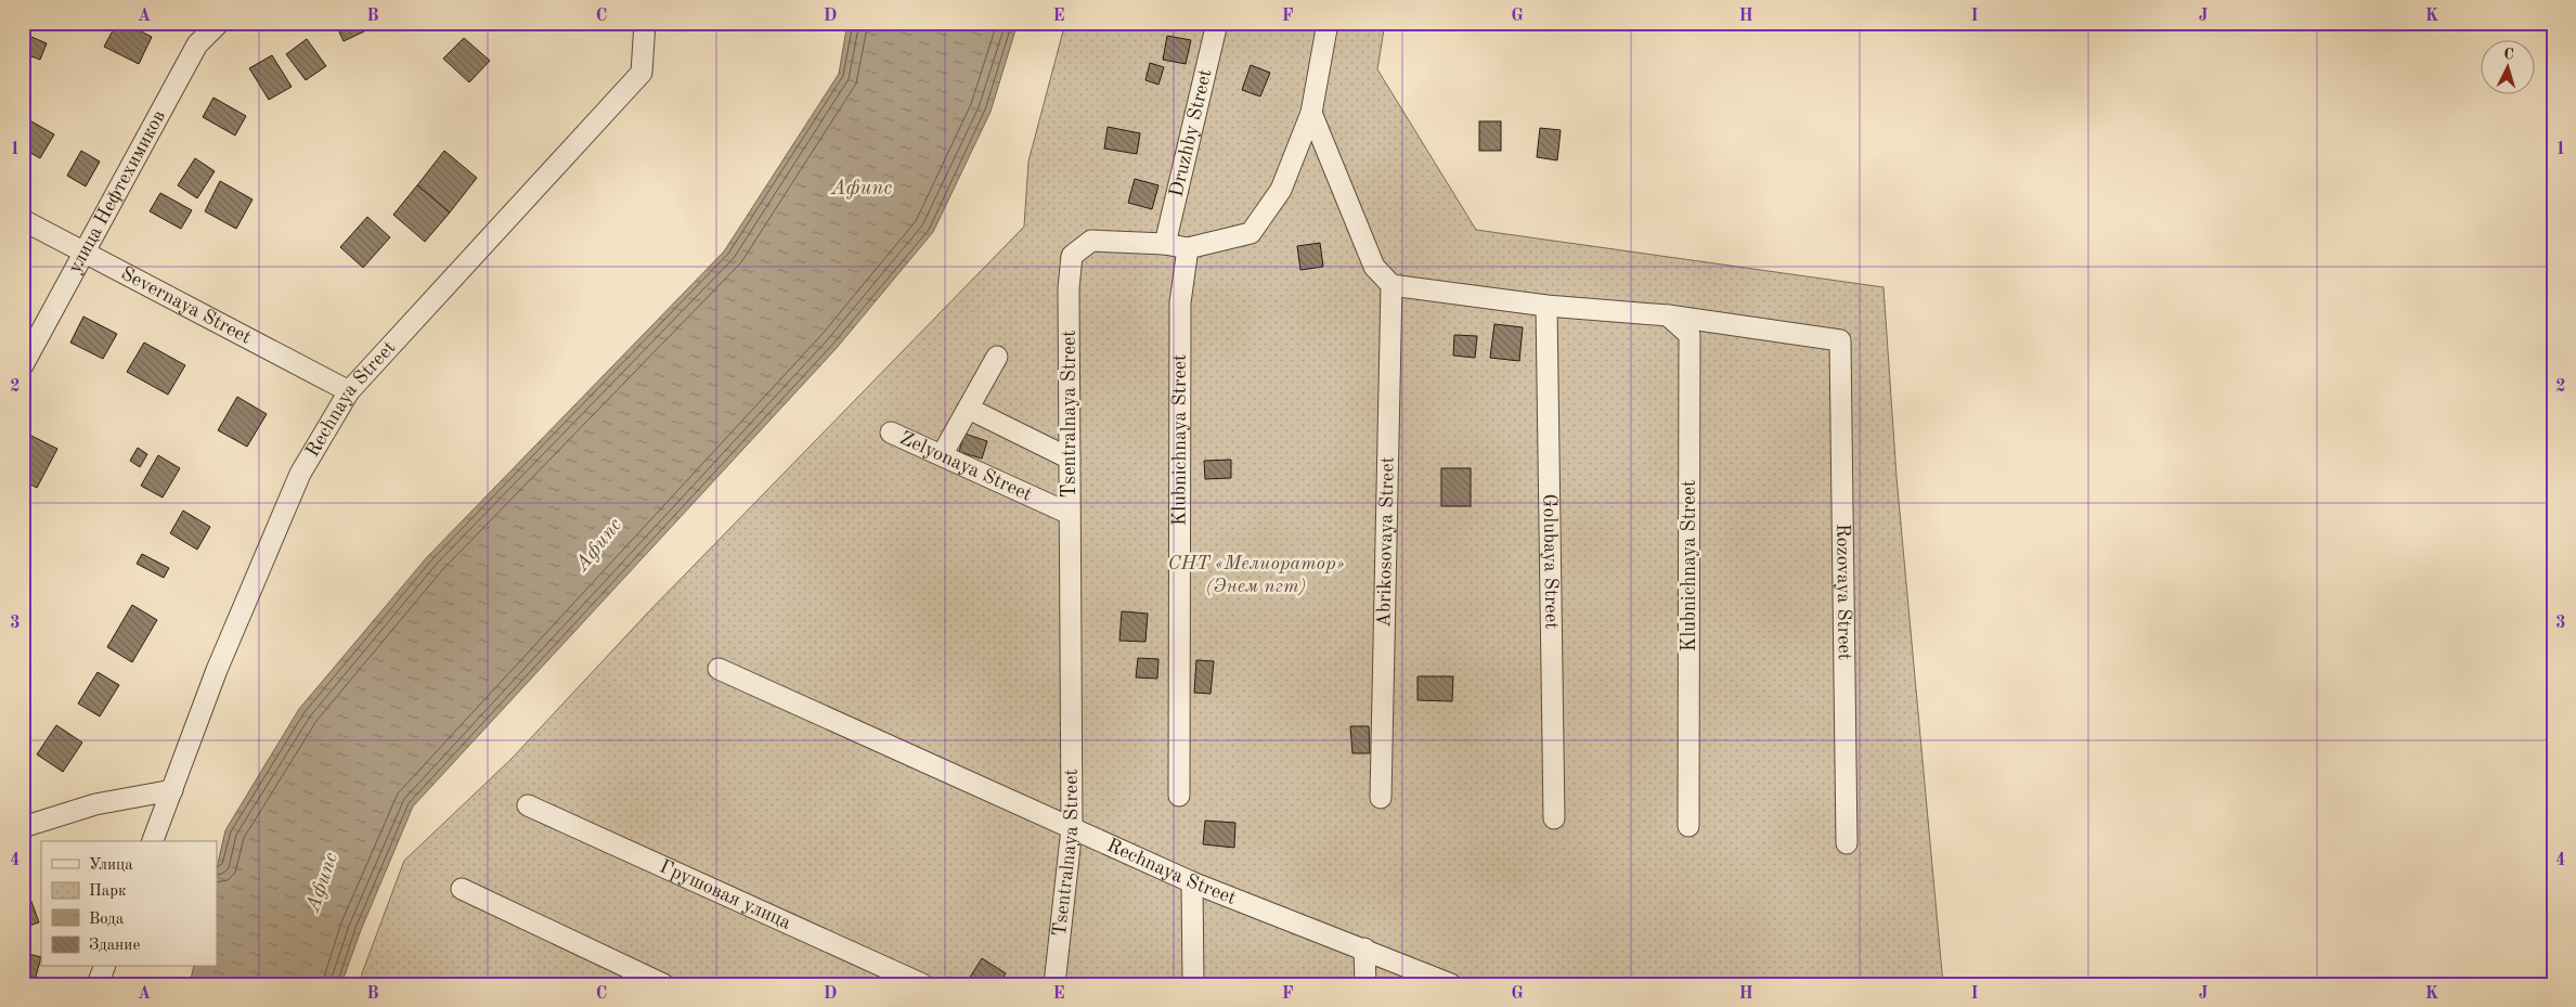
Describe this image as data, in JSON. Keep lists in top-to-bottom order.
{
  "streets": {
    "street": [
      "Druzhby Street",
      "улица Нефтехимиков",
      "Severnaya Street",
      "Rechnaya Street",
      "Tsentralnaya Street",
      "Klubnichnaya Street",
      "Zelyonaya Street",
      "Abrikosovaya Street",
      "Golubaya Street",
      "Rozovaya Street",
      "Грушовая улица"
    ]
  },
  "crossings": [
    ["Druzhby Street", "Tsentralnaya Street"],
    ["улица Нефтехимиков", "Severnaya Street"],
    ["Severnaya Street", "Rechnaya Street"],
    ["Rechnaya Street", "Tsentralnaya Street"],
    ["Tsentralnaya Street", "Klubnichnaya Street"],
    ["Tsentralnaya Street", "Zelyonaya Street"],
    ["Klubnichnaya Street", "Rozovaya Street"]
  ],
  "water": ["Афипс"],
  "parks": ["СНТ «Мелиоратор» (Энем пгт)"],
  "legend": [
    "Улица",
    "Парк",
    "Вода",
    "Здание"
  ],
  "north": "top",
  "grid": {
    "columns": [
      "A",
      "B",
      "C",
      "D",
      "E",
      "F",
      "G",
      "H",
      "I",
      "J",
      "K"
    ],
    "rows": [
      "1",
      "2",
      "3",
      "4"
    ]
  }
}
